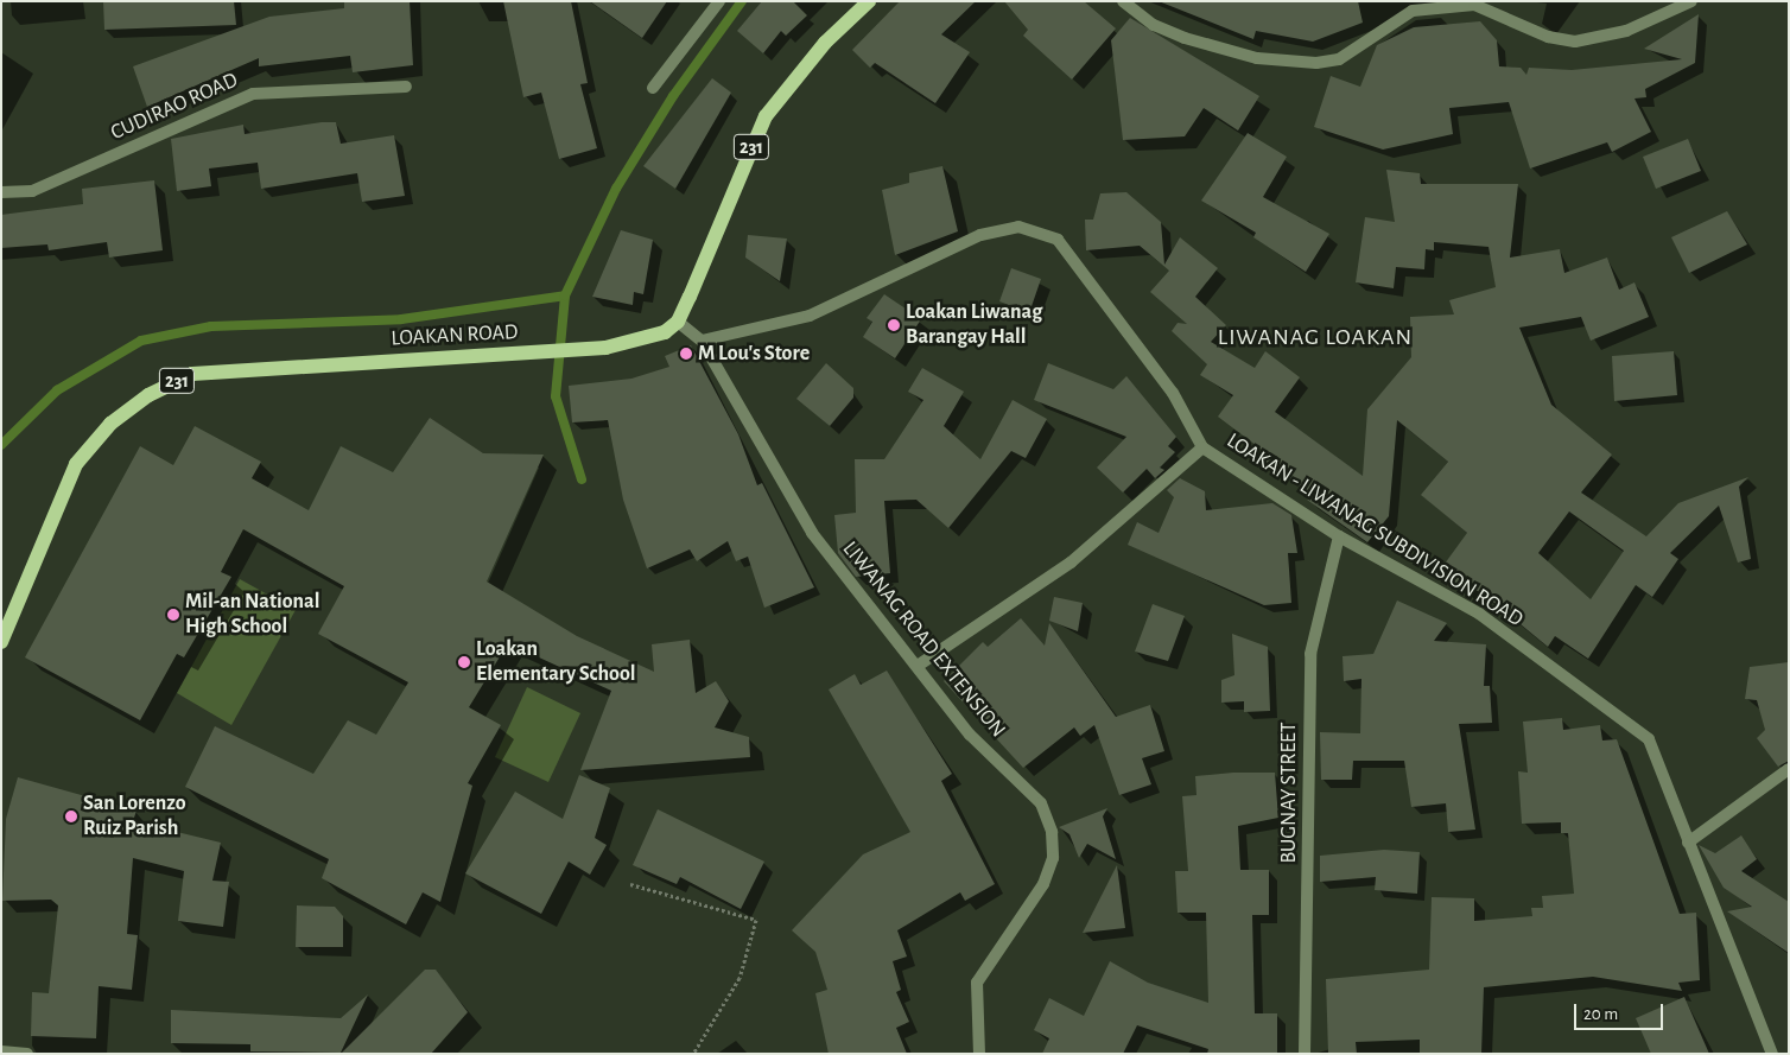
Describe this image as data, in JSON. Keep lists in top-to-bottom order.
{
  "streets": {
    "main road": ["231", "LOAKAN ROAD"],
    "street": [
      "CUDIRAO ROAD",
      "LOAKAN - LIWANAG SUBDIVISION ROAD",
      "LIWANAG ROAD EXTENSION",
      "BUGNAY STREET"
    ]
  },
  "crossings": [
    ["231", "LOAKAN ROAD"],
    ["231", "LIWANAG ROAD EXTENSION"],
    ["LOAKAN ROAD", "LIWANAG ROAD EXTENSION"],
    ["LOAKAN - LIWANAG SUBDIVISION ROAD", "LIWANAG ROAD EXTENSION"],
    ["LOAKAN - LIWANAG SUBDIVISION ROAD", "BUGNAY STREET"]
  ],
  "districts": ["LIWANAG LOAKAN"],
  "places": [
    "Loakan Liwanag Barangay Hall",
    "M Lou's Store",
    "Mil-an National High School",
    "Loakan Elementary School",
    "San Lorenzo Ruiz Parish"
  ],
  "scale_bar": "20 m"
}
